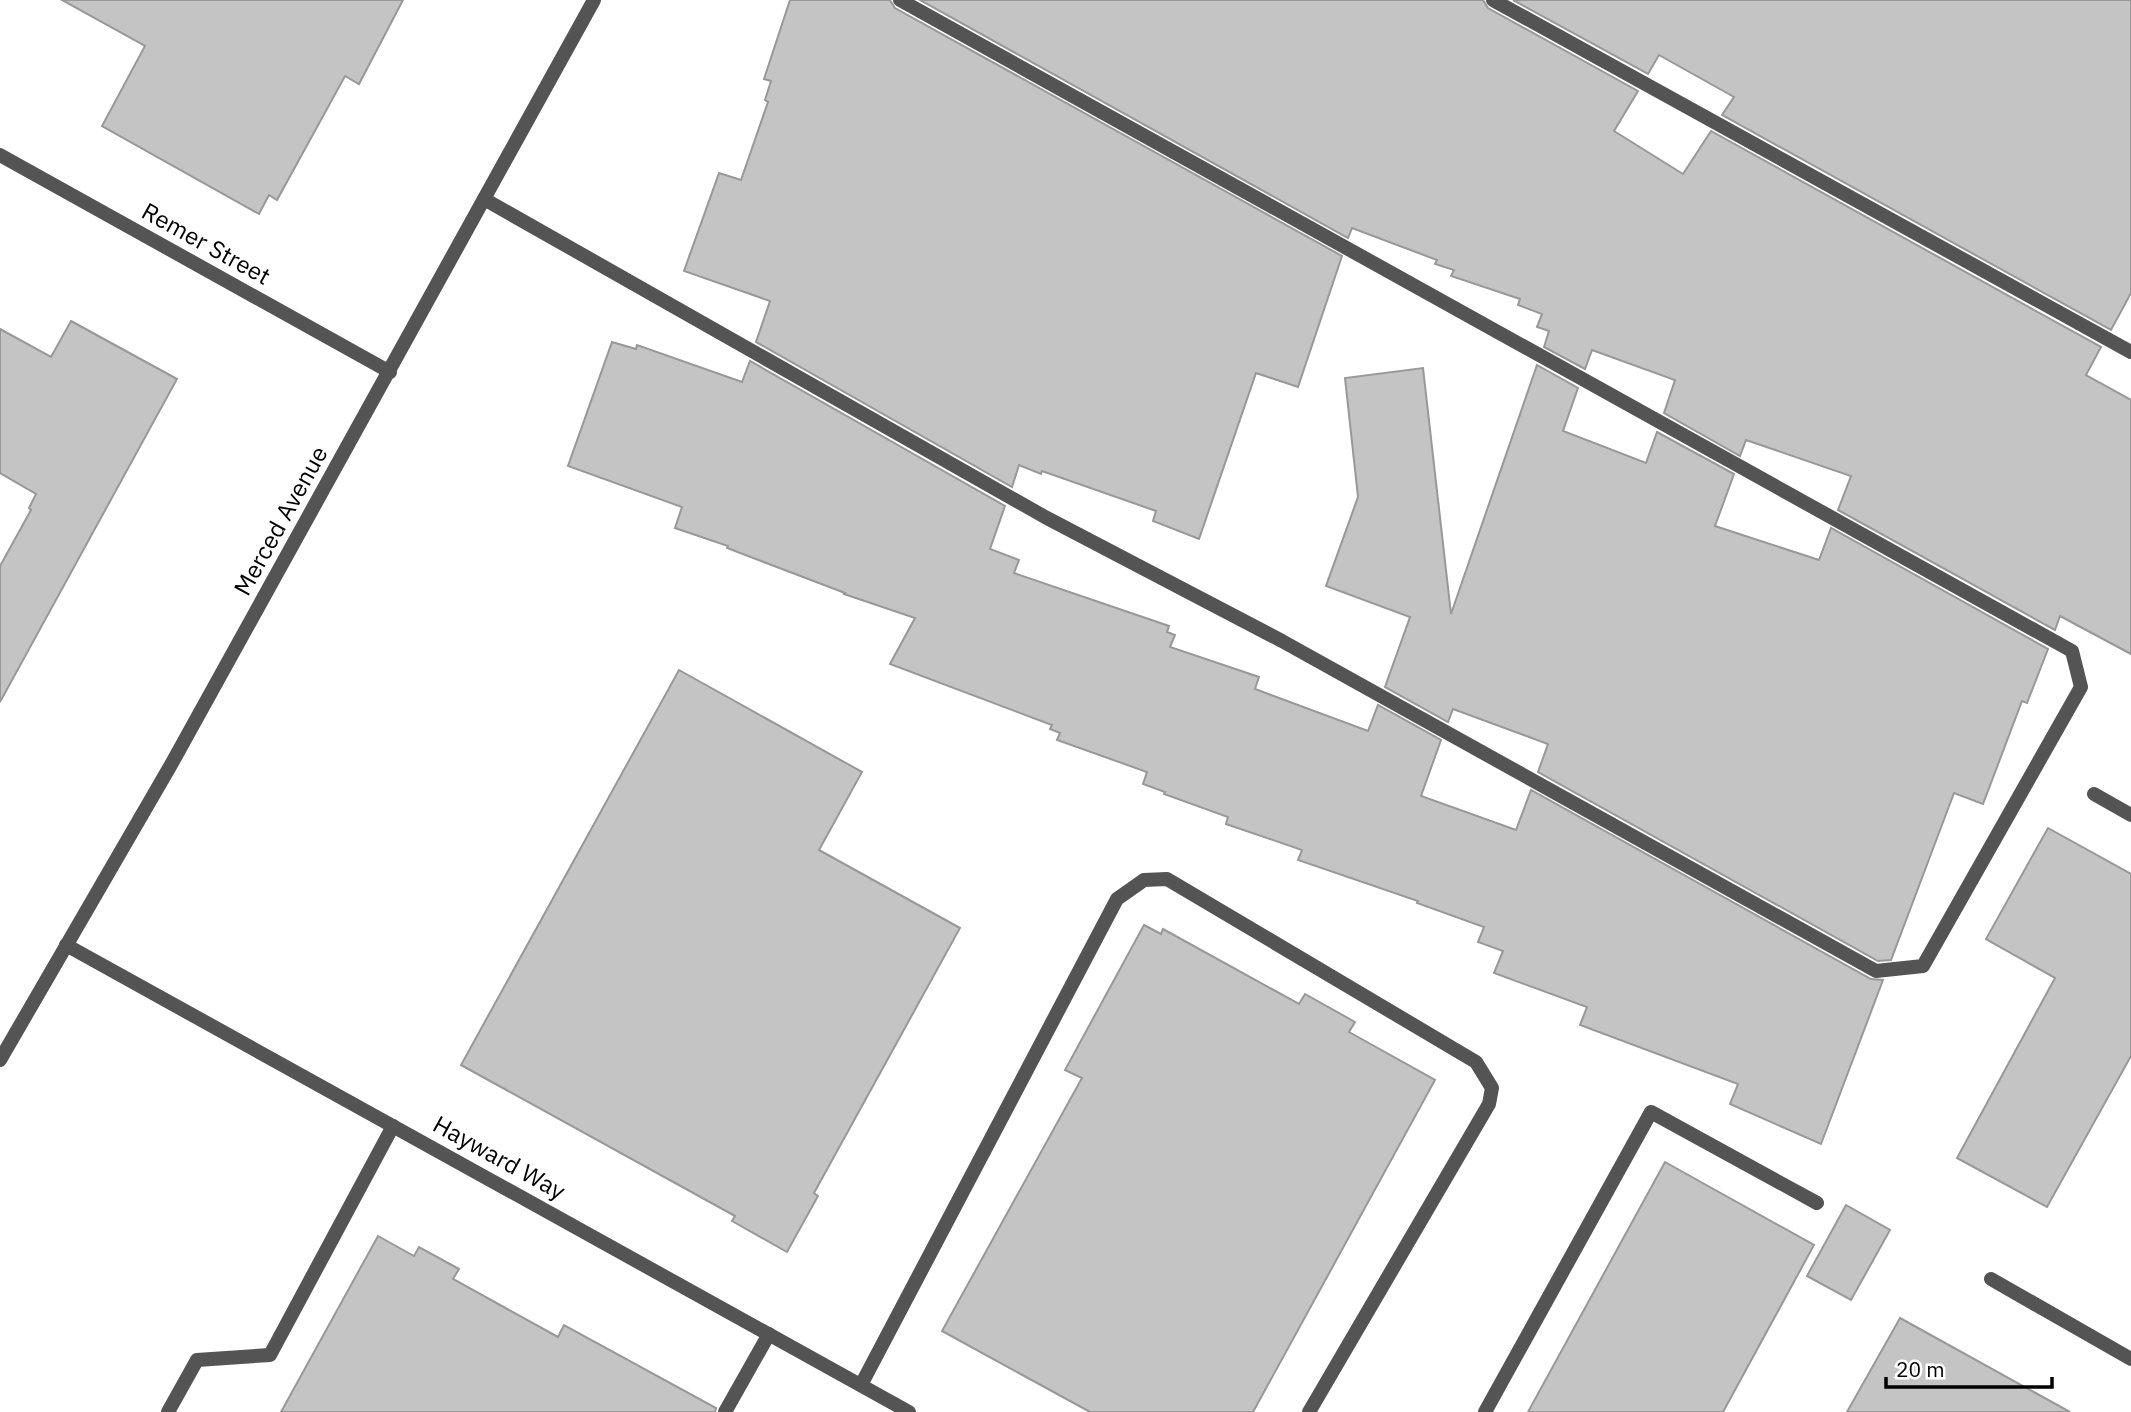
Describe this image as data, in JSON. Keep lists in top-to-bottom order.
{
  "streets": {
    "street": ["Remer Street", "Merced Avenue", "Hayward Way"]
  },
  "crossings": [
    ["Remer Street", "Merced Avenue"],
    ["Merced Avenue", "Hayward Way"]
  ],
  "scale_bar": "20 m"
}
